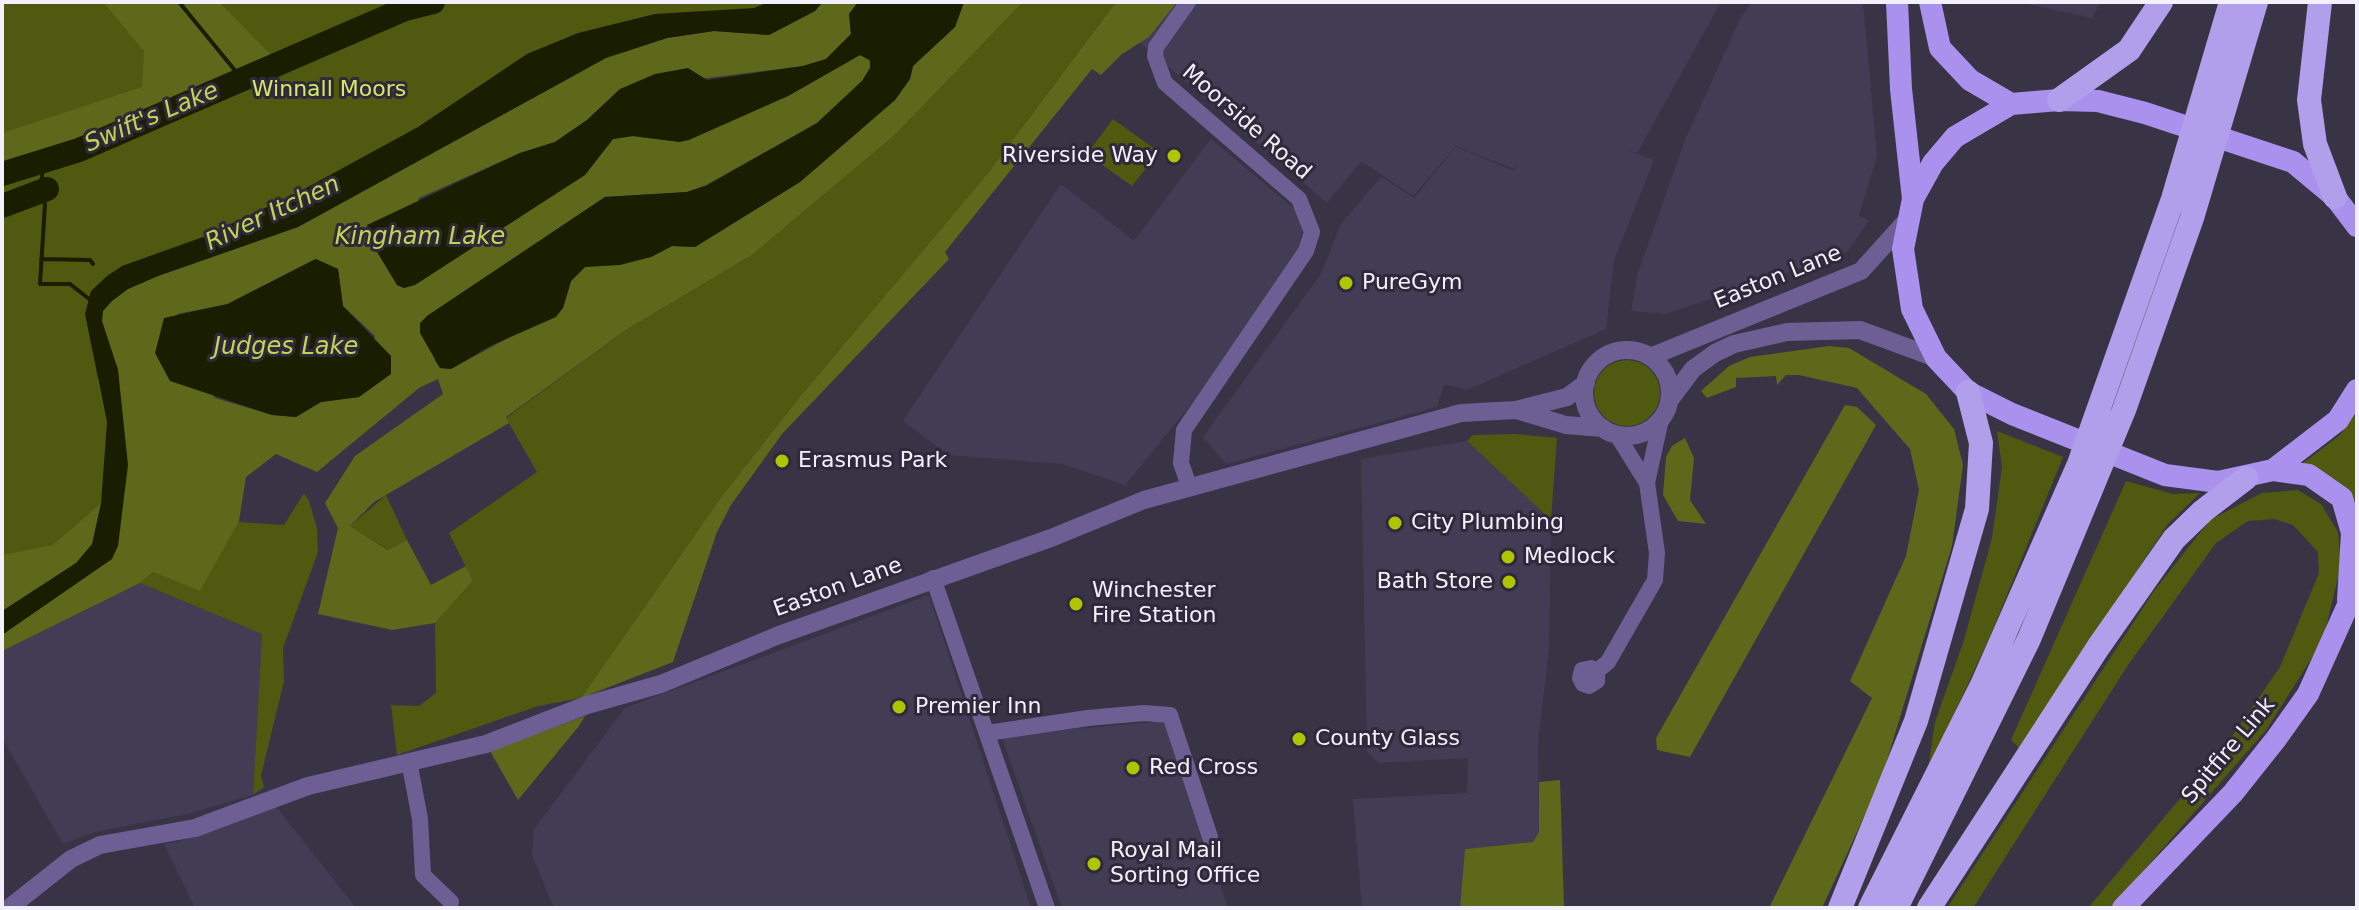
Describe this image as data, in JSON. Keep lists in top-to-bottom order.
{
  "streets": {
    "highway": ["Spitfire Link"],
    "street": ["Moorside Road", "Easton Lane"]
  },
  "crossings": [
    ["Moorside Road", "Easton Lane"]
  ],
  "water": [
    "Swift's Lake",
    "River Itchen",
    "Kingham Lake",
    "Judges Lake"
  ],
  "parks": ["Winnall Moors"],
  "places": [
    "Riverside Way",
    "PureGym",
    "Erasmus Park",
    "City Plumbing",
    "Medlock",
    "Bath Store",
    "Winchester Fire Station",
    "Premier Inn",
    "County Glass",
    "Red Cross",
    "Royal Mail Sorting Office"
  ]
}
